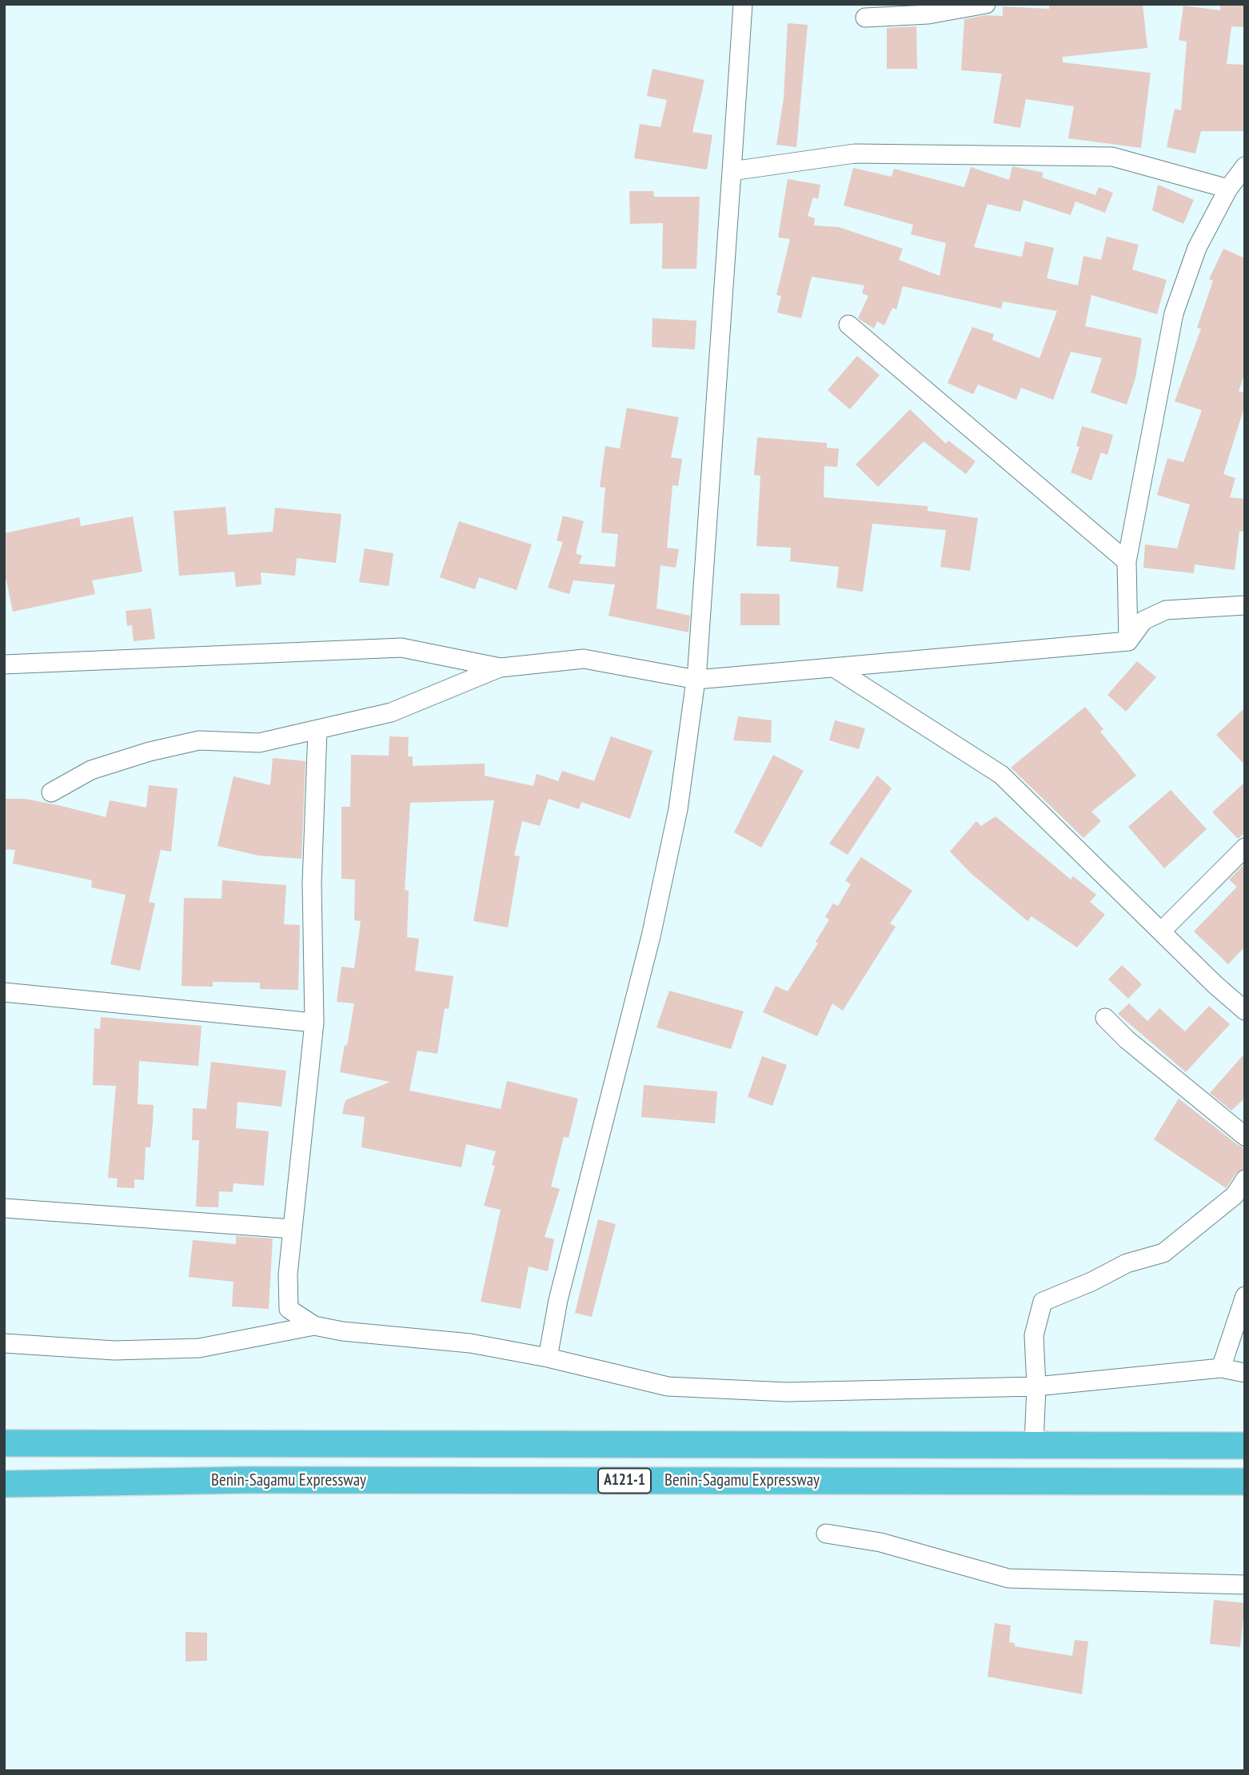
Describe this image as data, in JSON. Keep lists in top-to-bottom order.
{
  "streets": {
    "highway": ["Benin-Sagamu Expressway", "A121-1"]
  }
}
